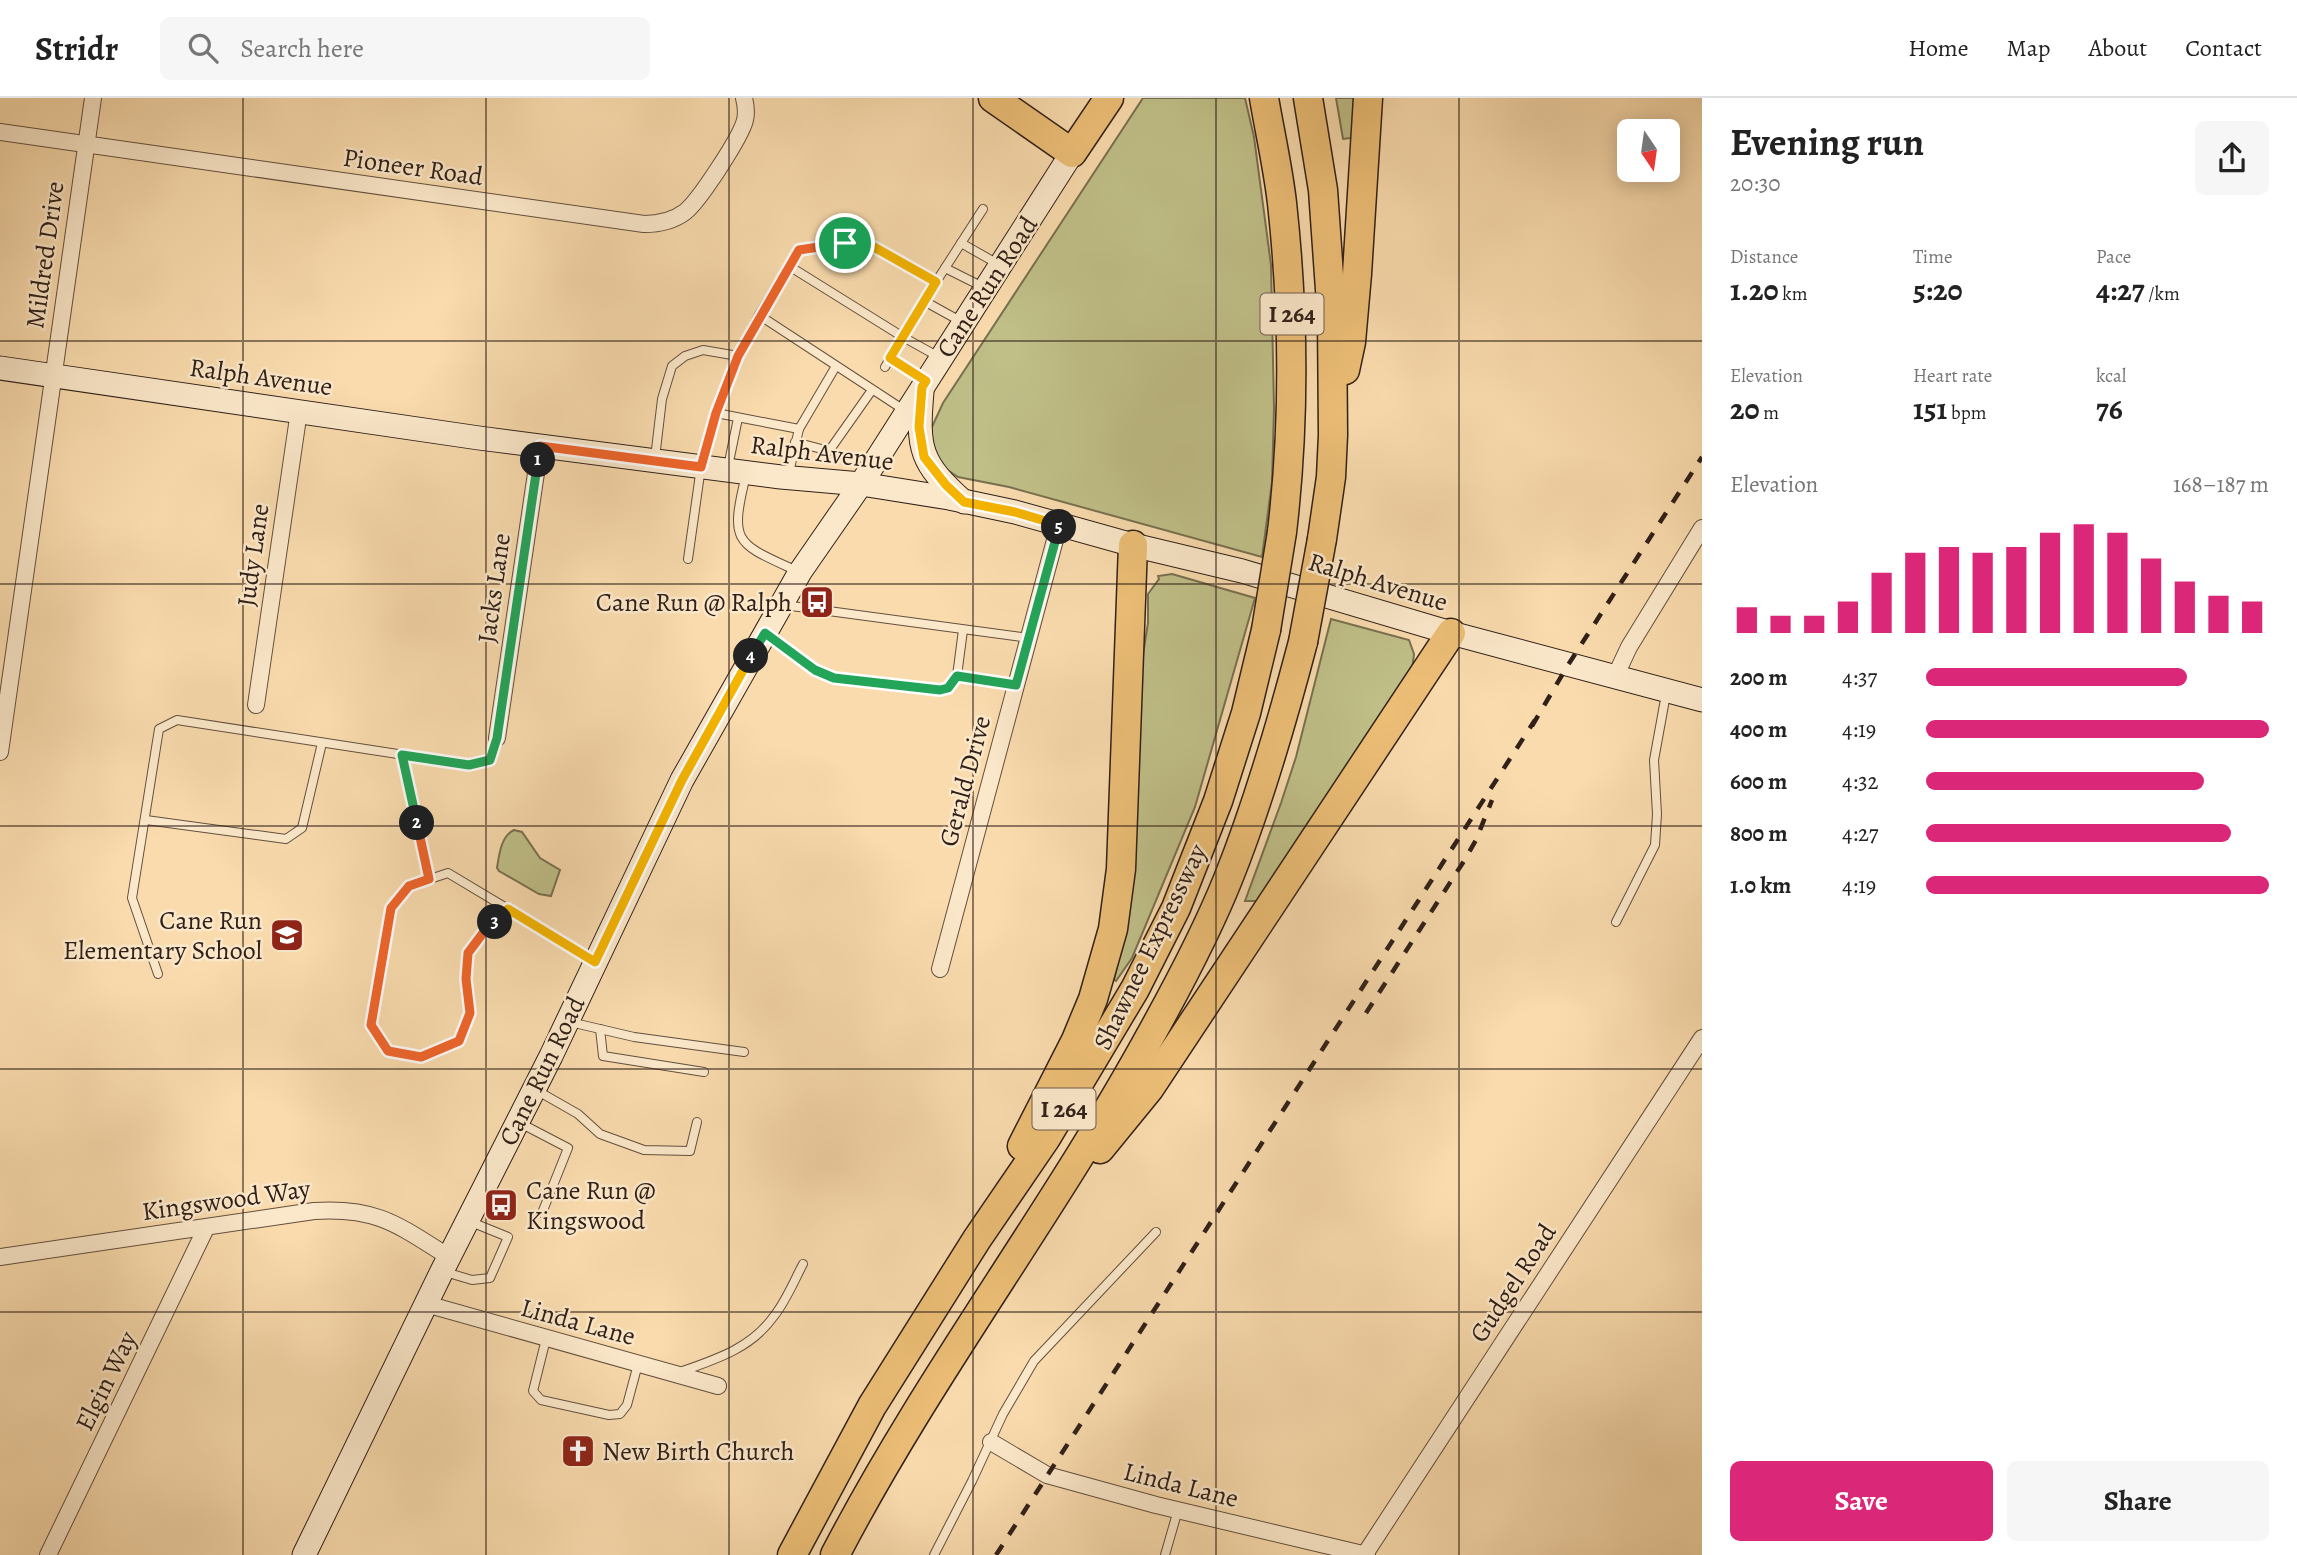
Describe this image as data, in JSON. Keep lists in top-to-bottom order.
{
  "streets": {
    "highway": ["Cane Run Road", "I 264", "Shawnee Expressway"],
    "main road": ["Ralph Avenue"],
    "street": [
      "Pioneer Road",
      "Mildred Drive",
      "Judy Lane",
      "Jacks Lane",
      "Gerald Drive",
      "Kingswood Way",
      "Gudgel Road",
      "Linda Lane",
      "Elgin Way"
    ]
  },
  "crossings": [
    ["Pioneer Road", "Mildred Drive"],
    ["Mildred Drive", "Ralph Avenue"],
    ["Cane Run Road", "Ralph Avenue"],
    ["Cane Run Road", "Kingswood Way"],
    ["Cane Run Road", "Linda Lane"],
    ["Ralph Avenue", "Judy Lane"],
    ["Ralph Avenue", "Jacks Lane"],
    ["Ralph Avenue", "Gerald Drive"],
    ["Kingswood Way", "Elgin Way"],
    ["Gudgel Road", "Linda Lane"]
  ],
  "places": {
    "bus stop": ["Cane Run @ Ralph", "Cane Run @ Kingswood"],
    "school or university": ["Cane Run Elementary School"],
    "church": ["New Birth Church"]
  },
  "north": "bottom",
  "page": {
    "header": "Stridr",
    "search": "Search here",
    "nav": [
      "Home",
      "Map",
      "About",
      "Contact"
    ],
    "heading": ["Evening run", "20:30"],
    "stats": [
      ["Distance", "1.20 km"],
      ["Time", "5:20"],
      ["Pace", "4:27 /km"],
      ["Elevation", "20 m"],
      ["Heart rate", "151 bpm"],
      ["kcal", "76"]
    ],
    "pins": [
      "1",
      "5",
      "4",
      "2",
      "3"
    ],
    "chart": ["Elevation", "168–187 m"],
    "list": [
      {
        "name": "200 m",
        "note": "4:37"
      },
      {
        "name": "400 m",
        "note": "4:19"
      },
      {
        "name": "600 m",
        "note": "4:32"
      },
      {
        "name": "800 m",
        "note": "4:27"
      },
      {
        "name": "1.0 km",
        "note": "4:19"
      }
    ],
    "buttons": ["Save", "Share"]
  }
}
